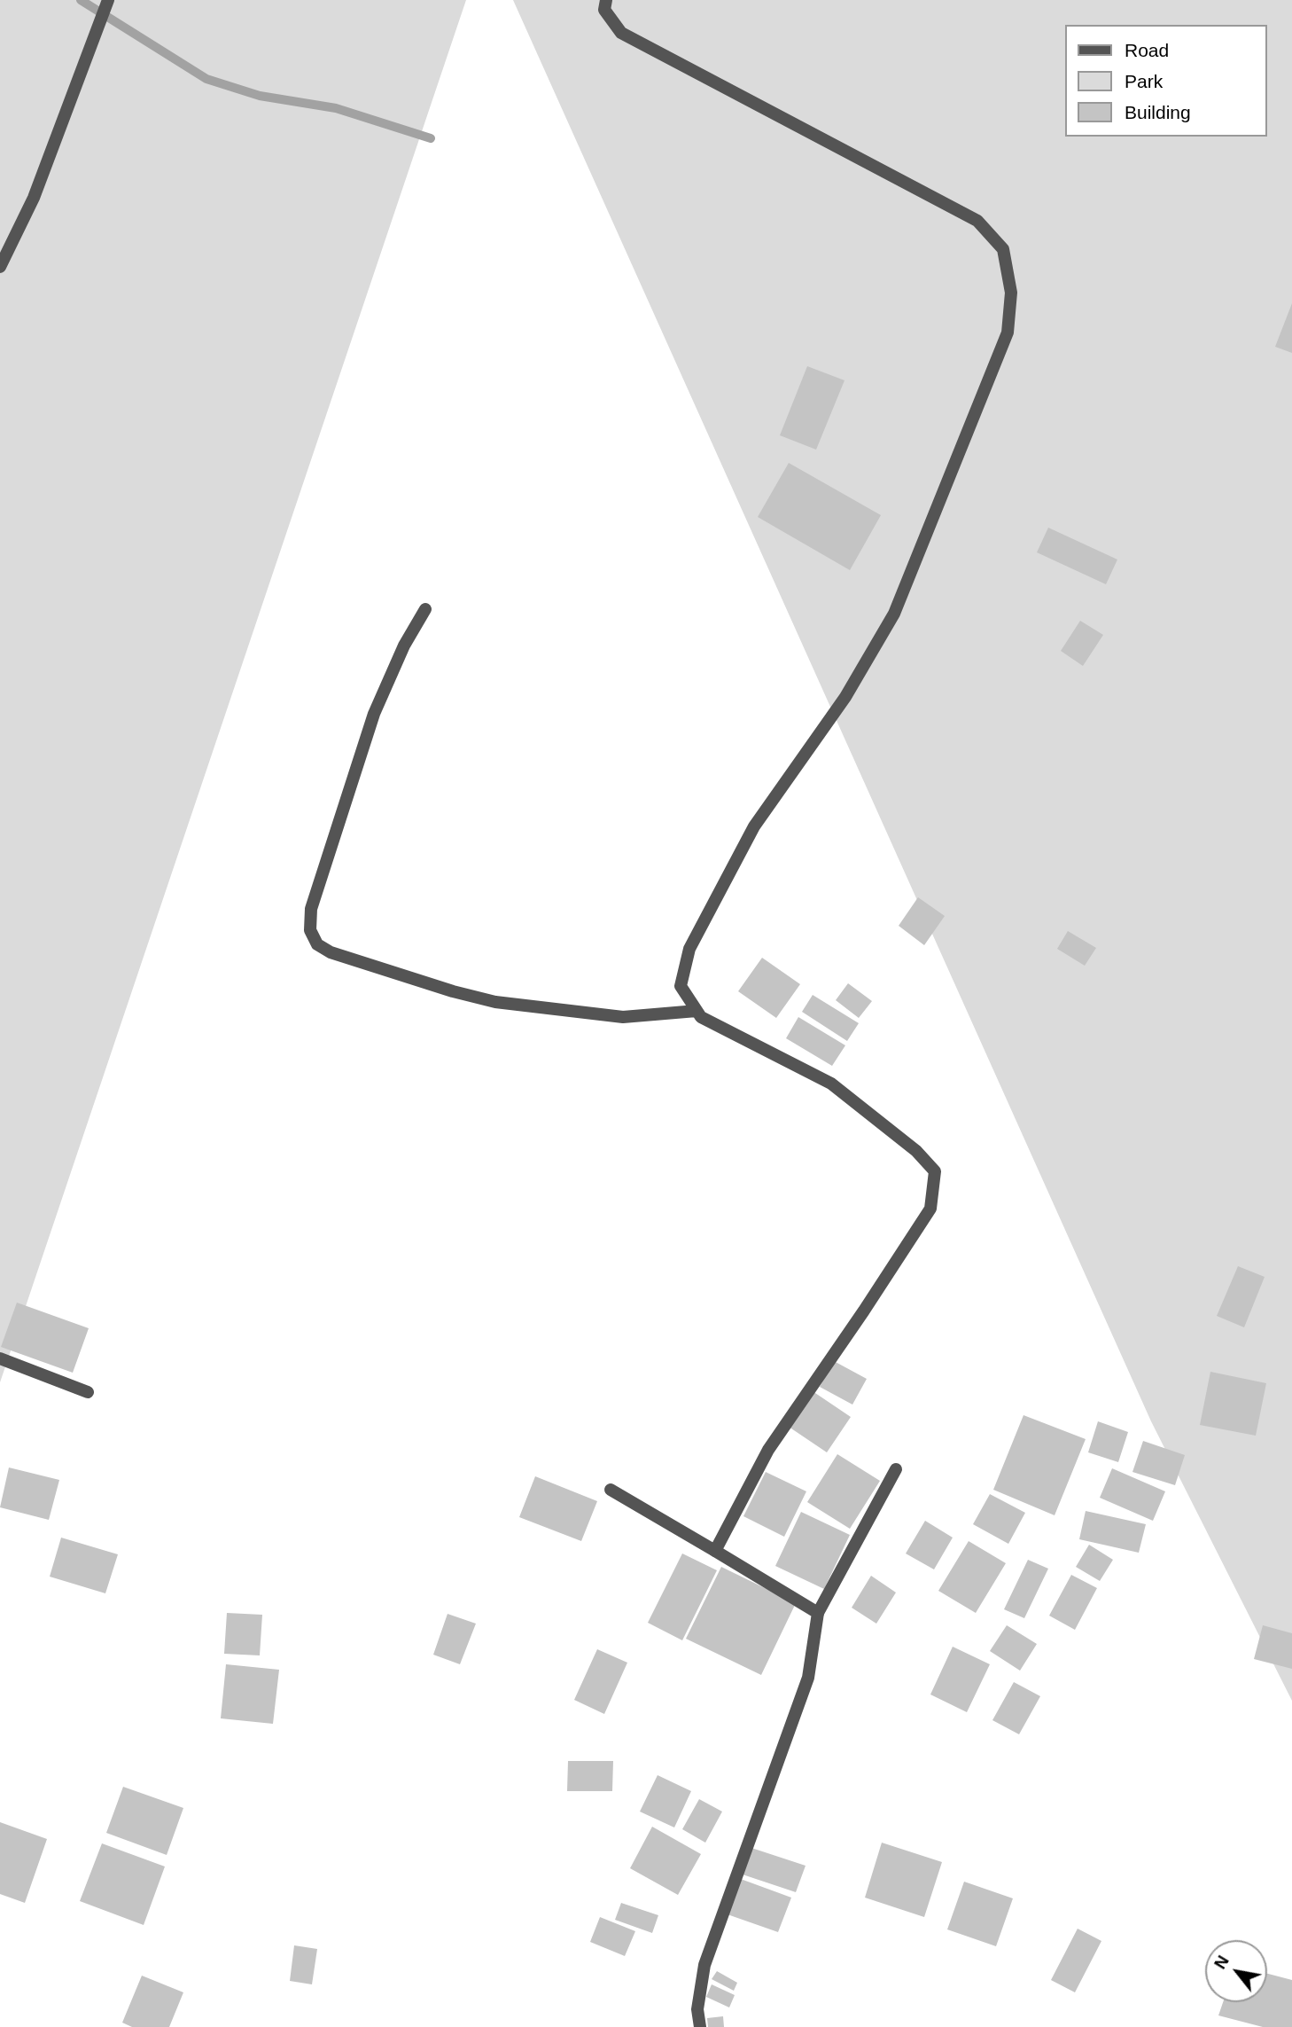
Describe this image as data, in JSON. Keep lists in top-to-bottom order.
{
  "legend": ["Road", "Park", "Building"],
  "north": "top left"
}
